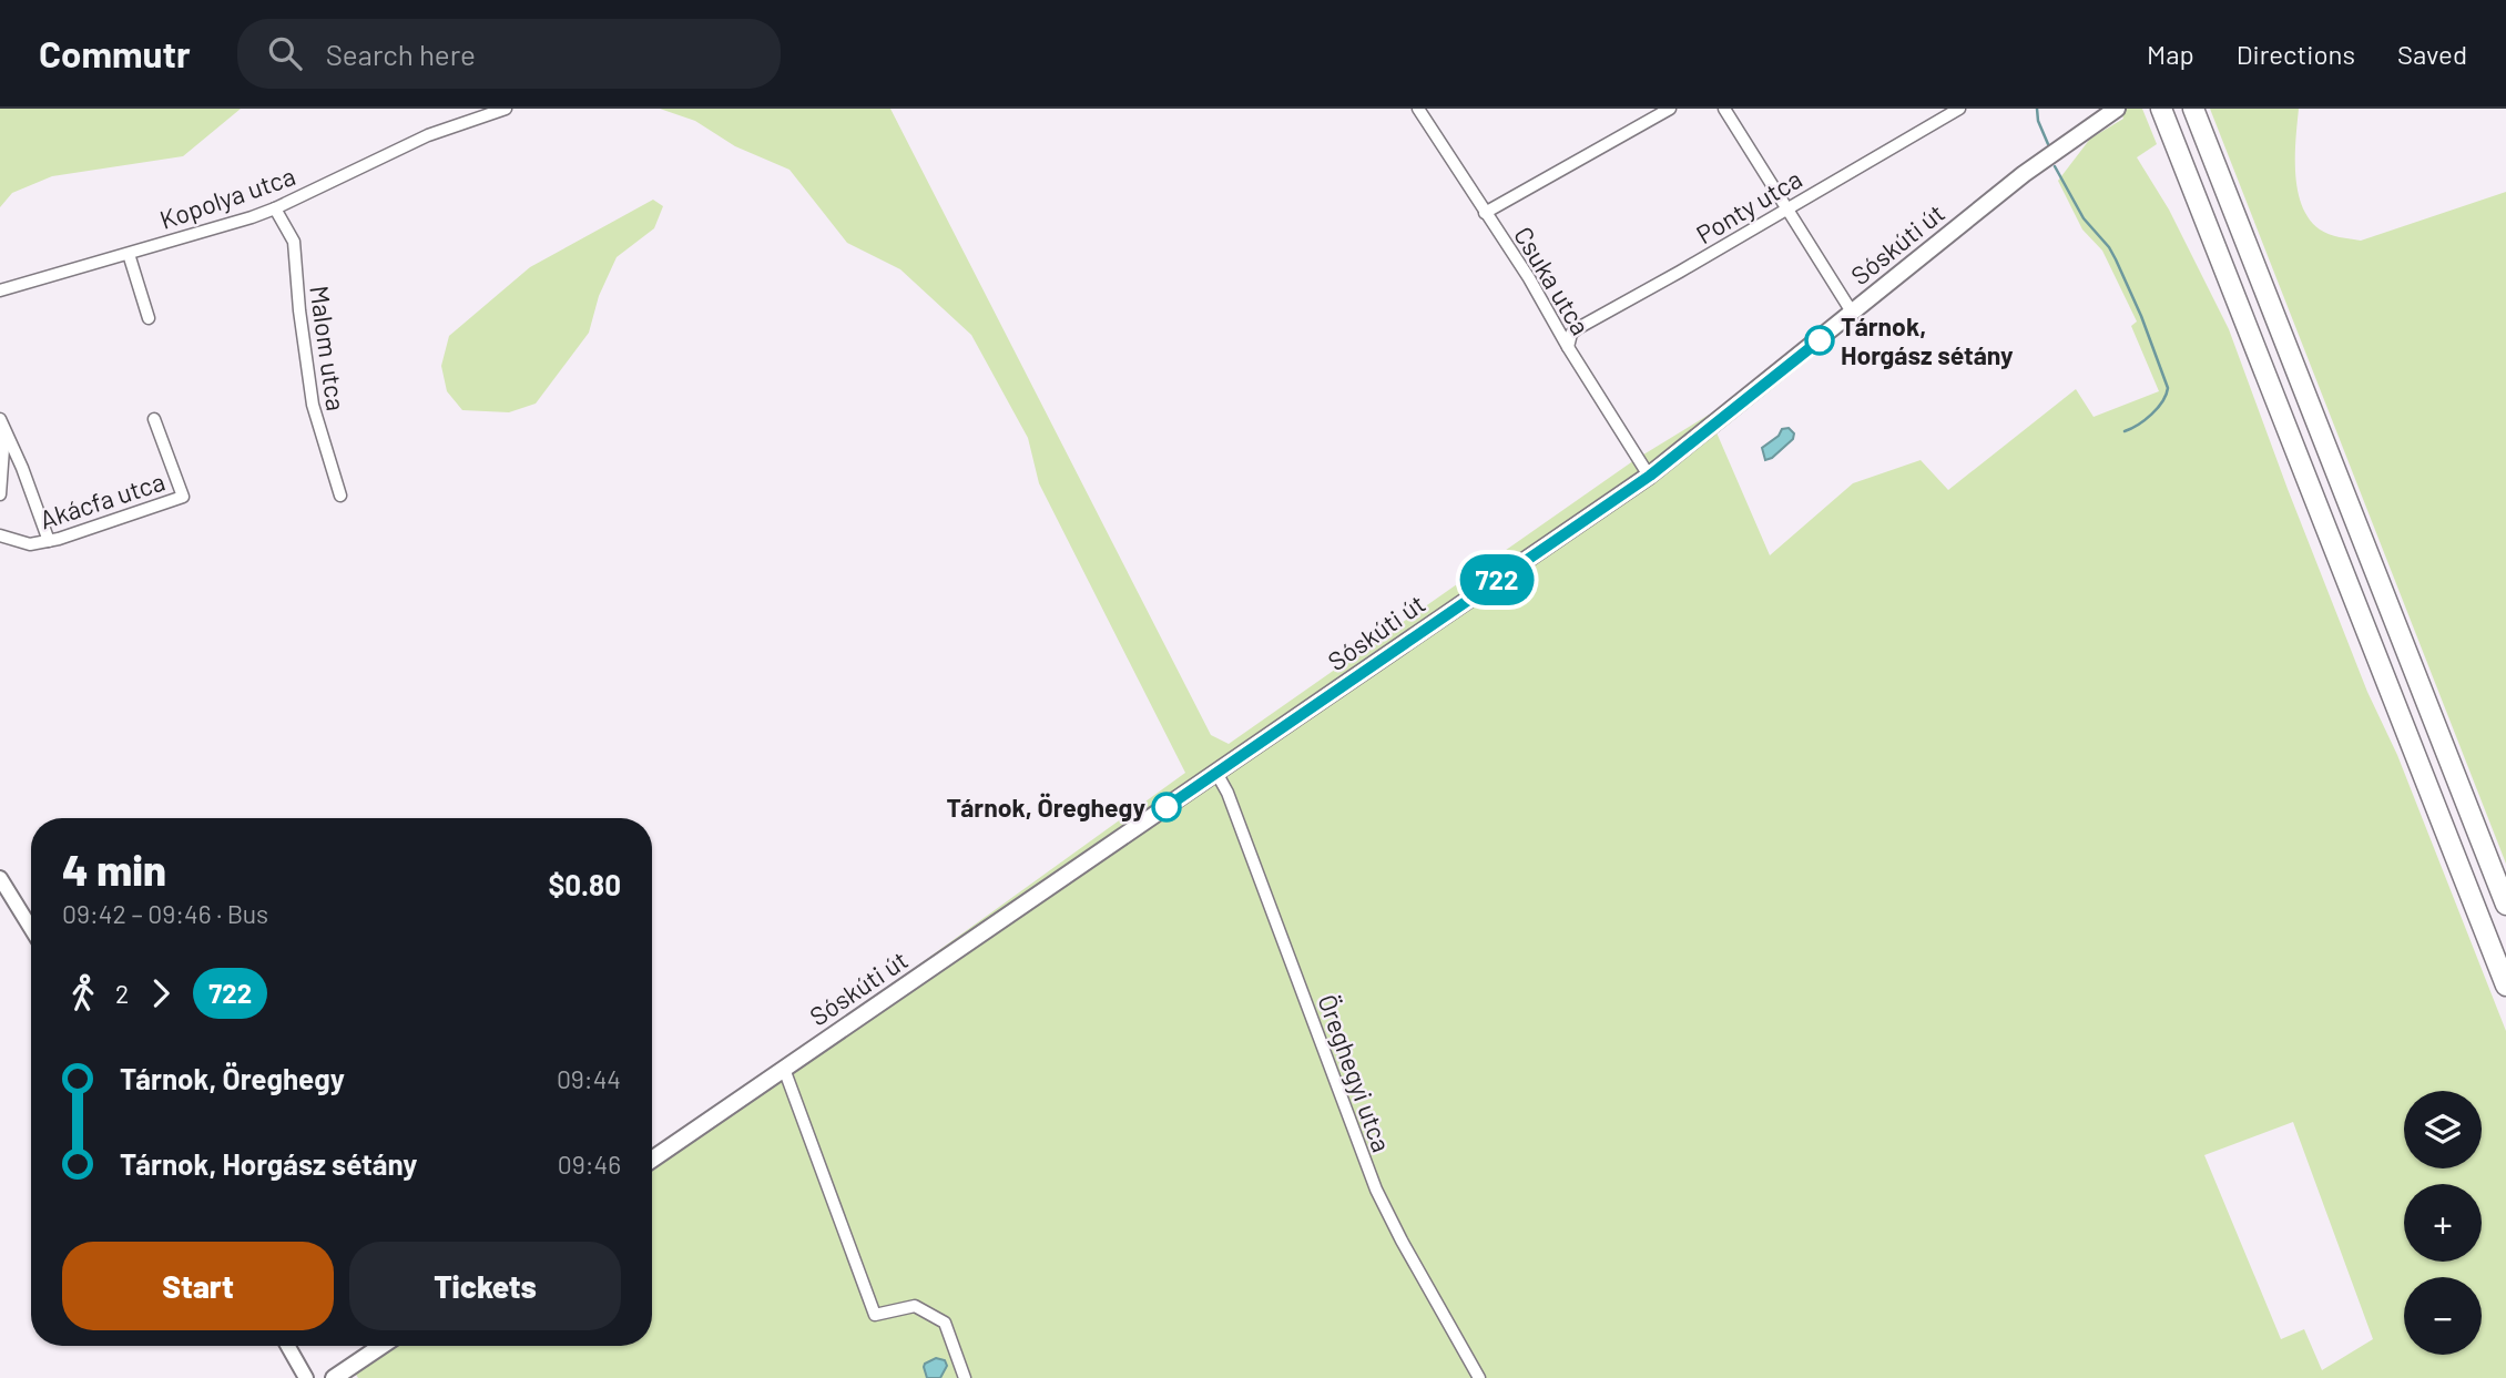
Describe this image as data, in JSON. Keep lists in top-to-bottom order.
{
  "streets": {
    "main road": ["Sóskúti út"],
    "street": [
      "Kopolya utca",
      "Ponty utca",
      "Csuka utca",
      "Malom utca",
      "Akácfa utca",
      "Öreghegyi utca"
    ]
  },
  "crossings": [
    ["Kopolya utca", "Malom utca"],
    ["Ponty utca", "Csuka utca"],
    ["Sóskúti út", "Csuka utca"],
    ["Sóskúti út", "Öreghegyi utca"]
  ],
  "places": ["Tárnok, Horgász sétány", "Tárnok, Öreghegy"],
  "lines": ["bus line 722"],
  "page": {
    "header": "Commutr",
    "search": "Search here",
    "nav": ["Map", "Directions", "Saved"],
    "on_map": "722",
    "heading": ["4 min", "09:42 – 09:46 · Bus", "$0.80"],
    "legs": ["2", "722"],
    "list": [
      {
        "name": "Tárnok, Öreghegy",
        "value": "09:44"
      },
      {
        "name": "Tárnok, Horgász sétány",
        "value": "09:46"
      }
    ],
    "map_buttons": ["+", "−"],
    "buttons": ["Start", "Tickets"]
  }
}
